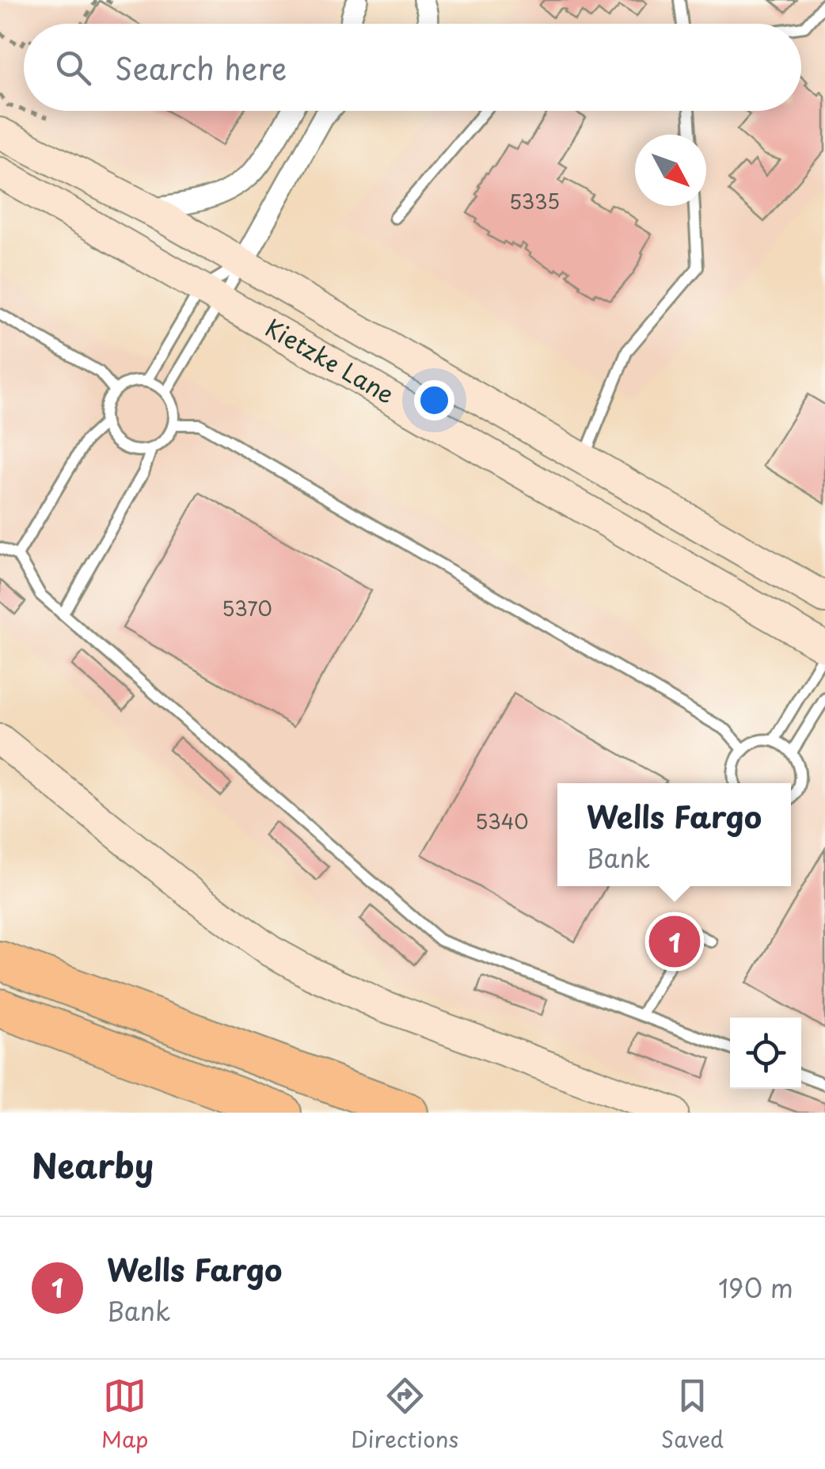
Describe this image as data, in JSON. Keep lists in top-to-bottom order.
{
  "streets": {
    "main road": ["Kietzke Lane"]
  },
  "house_numbers": ["5335", "5370", "5340"],
  "north": "bottom right",
  "page": {
    "search": "Search here",
    "popup": ["Wells Fargo", "Bank"],
    "pins": "1",
    "heading": "Nearby",
    "list": [
      {
        "mark": "1",
        "name": "Wells Fargo",
        "note": "Bank",
        "value": "190 m"
      }
    ],
    "nav": ["Map", "Directions", "Saved"]
  }
}
